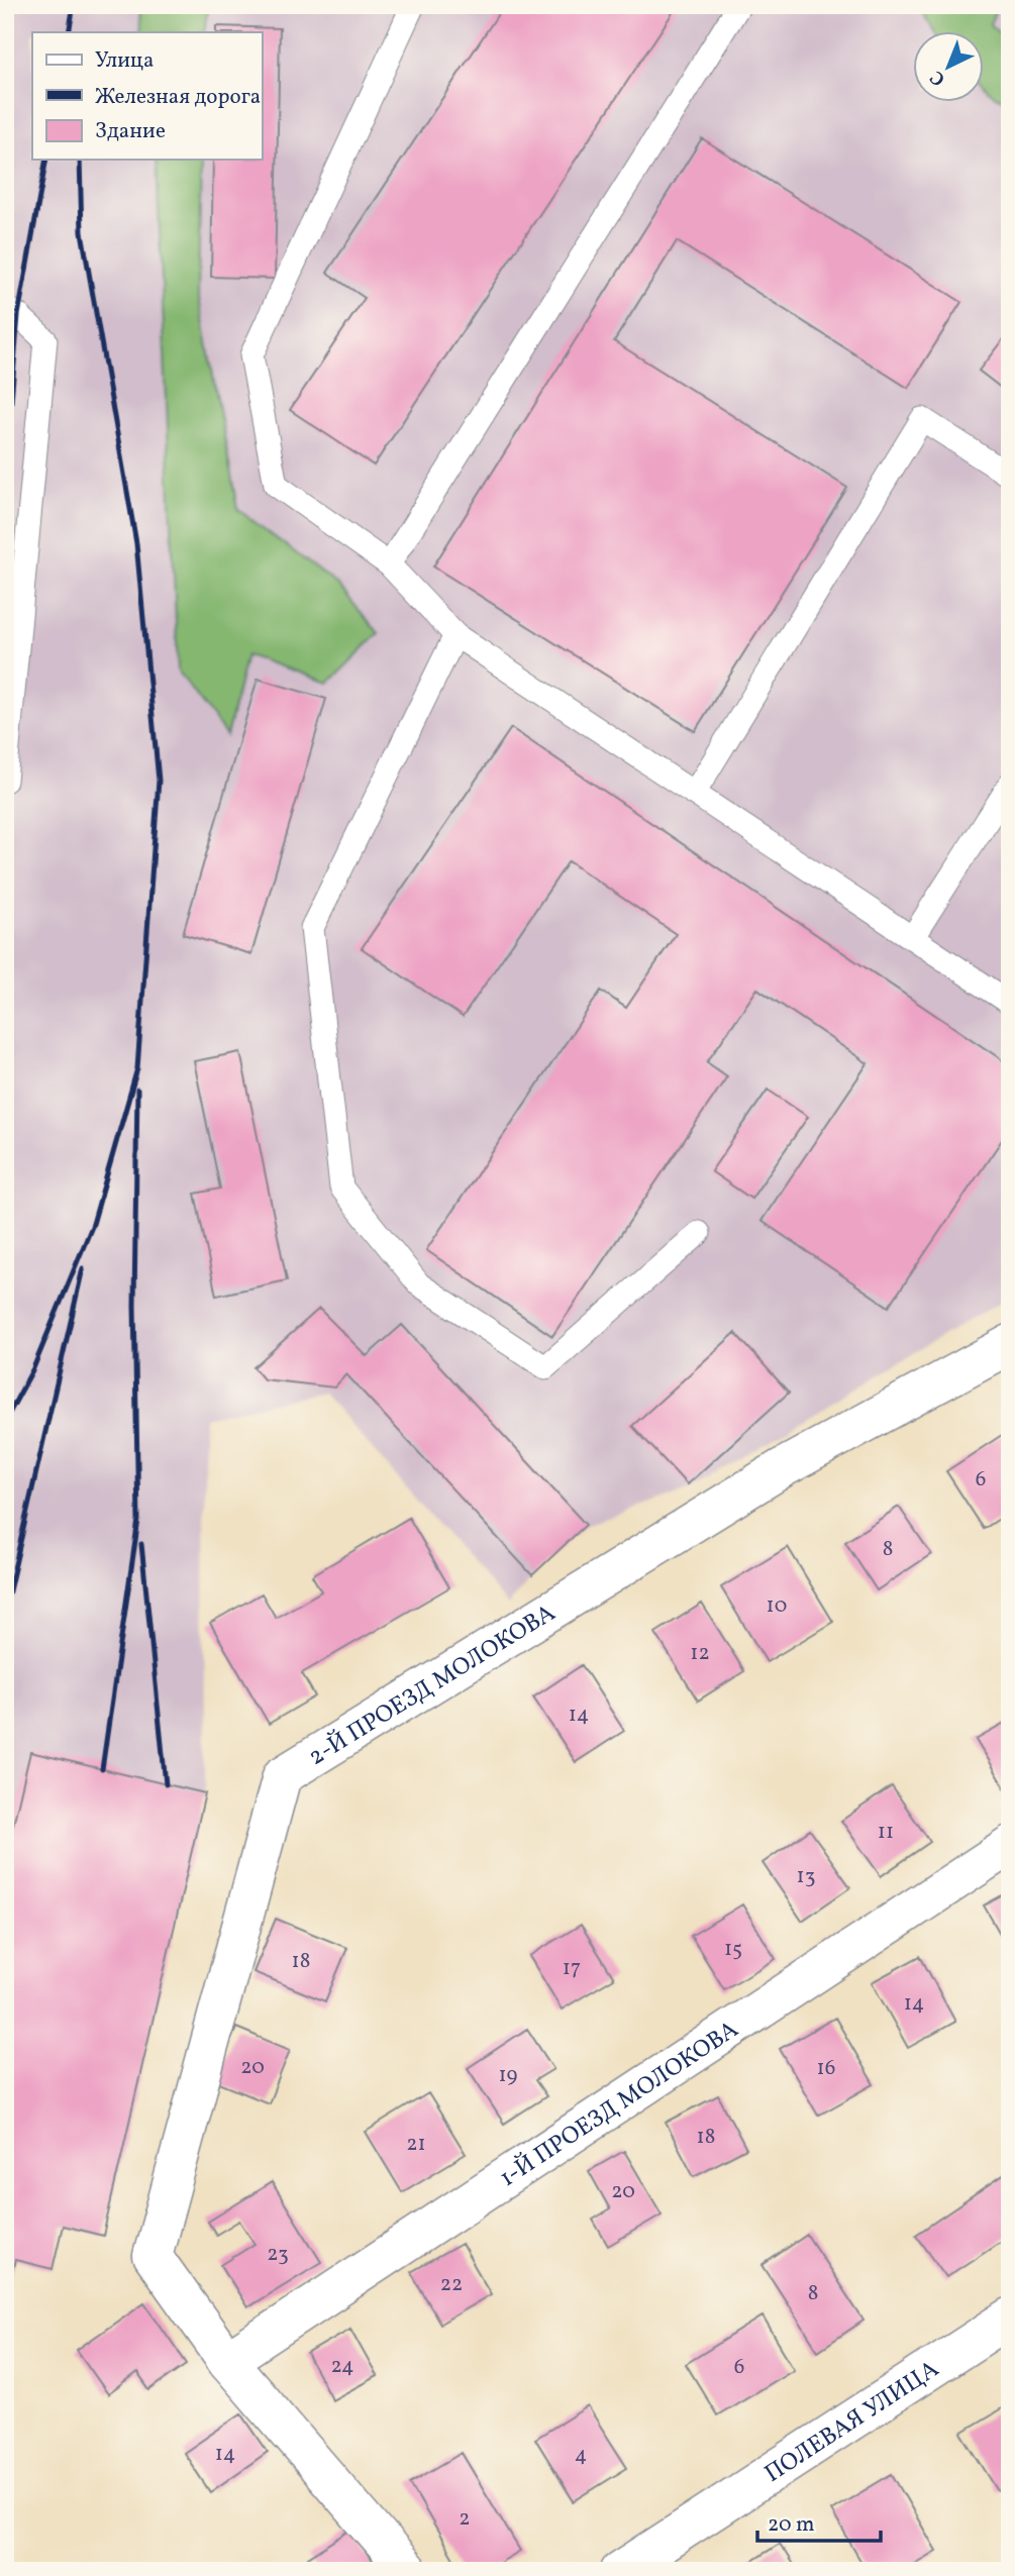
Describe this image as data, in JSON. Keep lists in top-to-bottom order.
{
  "streets": {
    "street": ["2-Й ПРОЕЗД МОЛОКОВА", "1-Й ПРОЕЗД МОЛОКОВА", "ПОЛЕВАЯ УЛИЦА"]
  },
  "crossings": [
    ["2-Й ПРОЕЗД МОЛОКОВА", "1-Й ПРОЕЗД МОЛОКОВА"]
  ],
  "house_numbers": [
    "6",
    "8",
    "10",
    "12",
    "14",
    "11",
    "13",
    "15",
    "18",
    "17",
    "14",
    "20",
    "16",
    "19",
    "18",
    "21",
    "20",
    "23",
    "22",
    "8",
    "24",
    "6",
    "14",
    "4",
    "2"
  ],
  "legend": ["Улица", "Железная дорога", "Здание"],
  "scale_bar": "20 m",
  "north": "bottom left"
}
